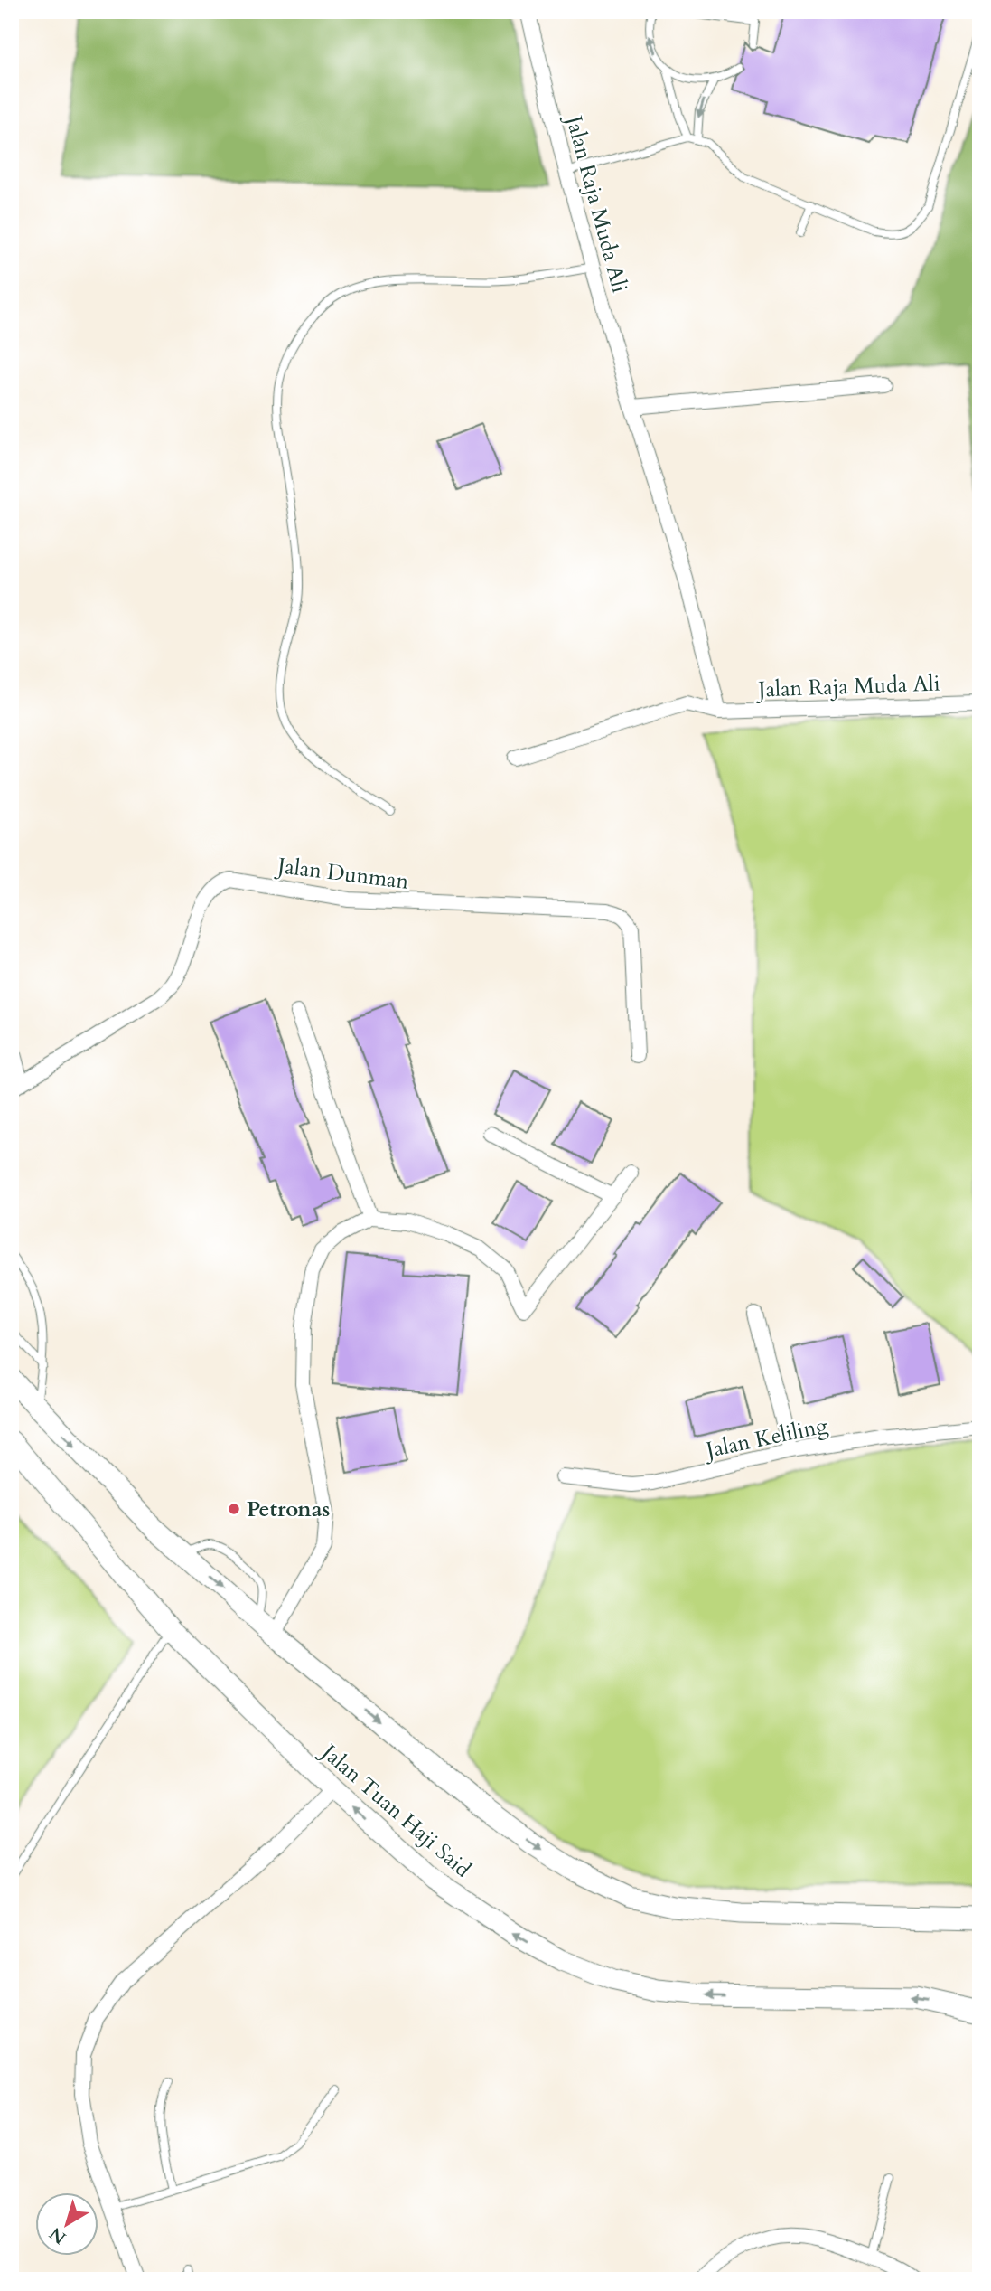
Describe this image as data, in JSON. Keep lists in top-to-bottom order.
{
  "streets": {
    "main road": ["Jalan Tuan Haji Said"],
    "street": ["Jalan Raja Muda Ali", "Jalan Dunman", "Jalan Keliling"]
  },
  "places": ["Petronas"],
  "north": "bottom left"
}
